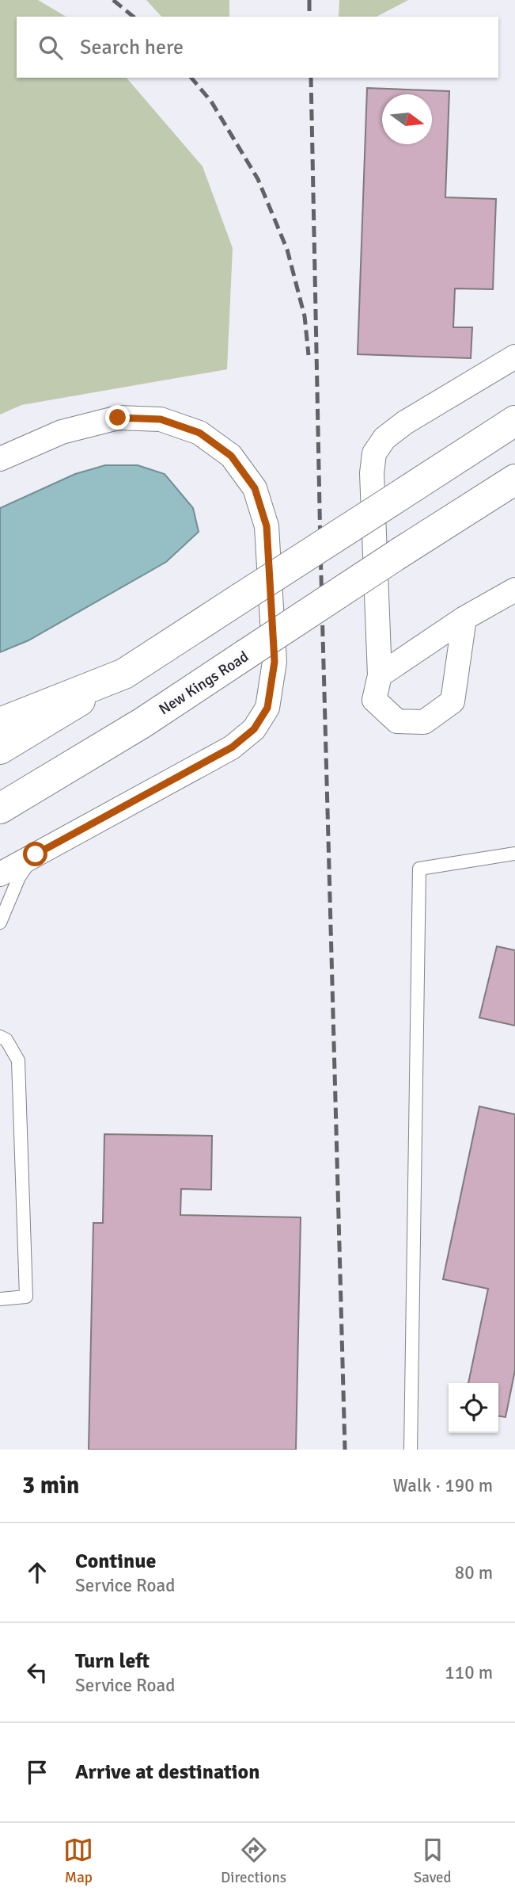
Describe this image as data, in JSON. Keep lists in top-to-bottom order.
{
  "streets": {
    "main road": ["New Kings Road"]
  },
  "north": "right",
  "page": {
    "search": "Search here",
    "heading": ["3 min", "Walk · 190 m"],
    "list": [
      ["Continue", "Service Road", "80 m"],
      ["Turn left", "Service Road", "110 m"],
      "Arrive at destination"
    ],
    "nav": ["Map", "Directions", "Saved"]
  }
}
